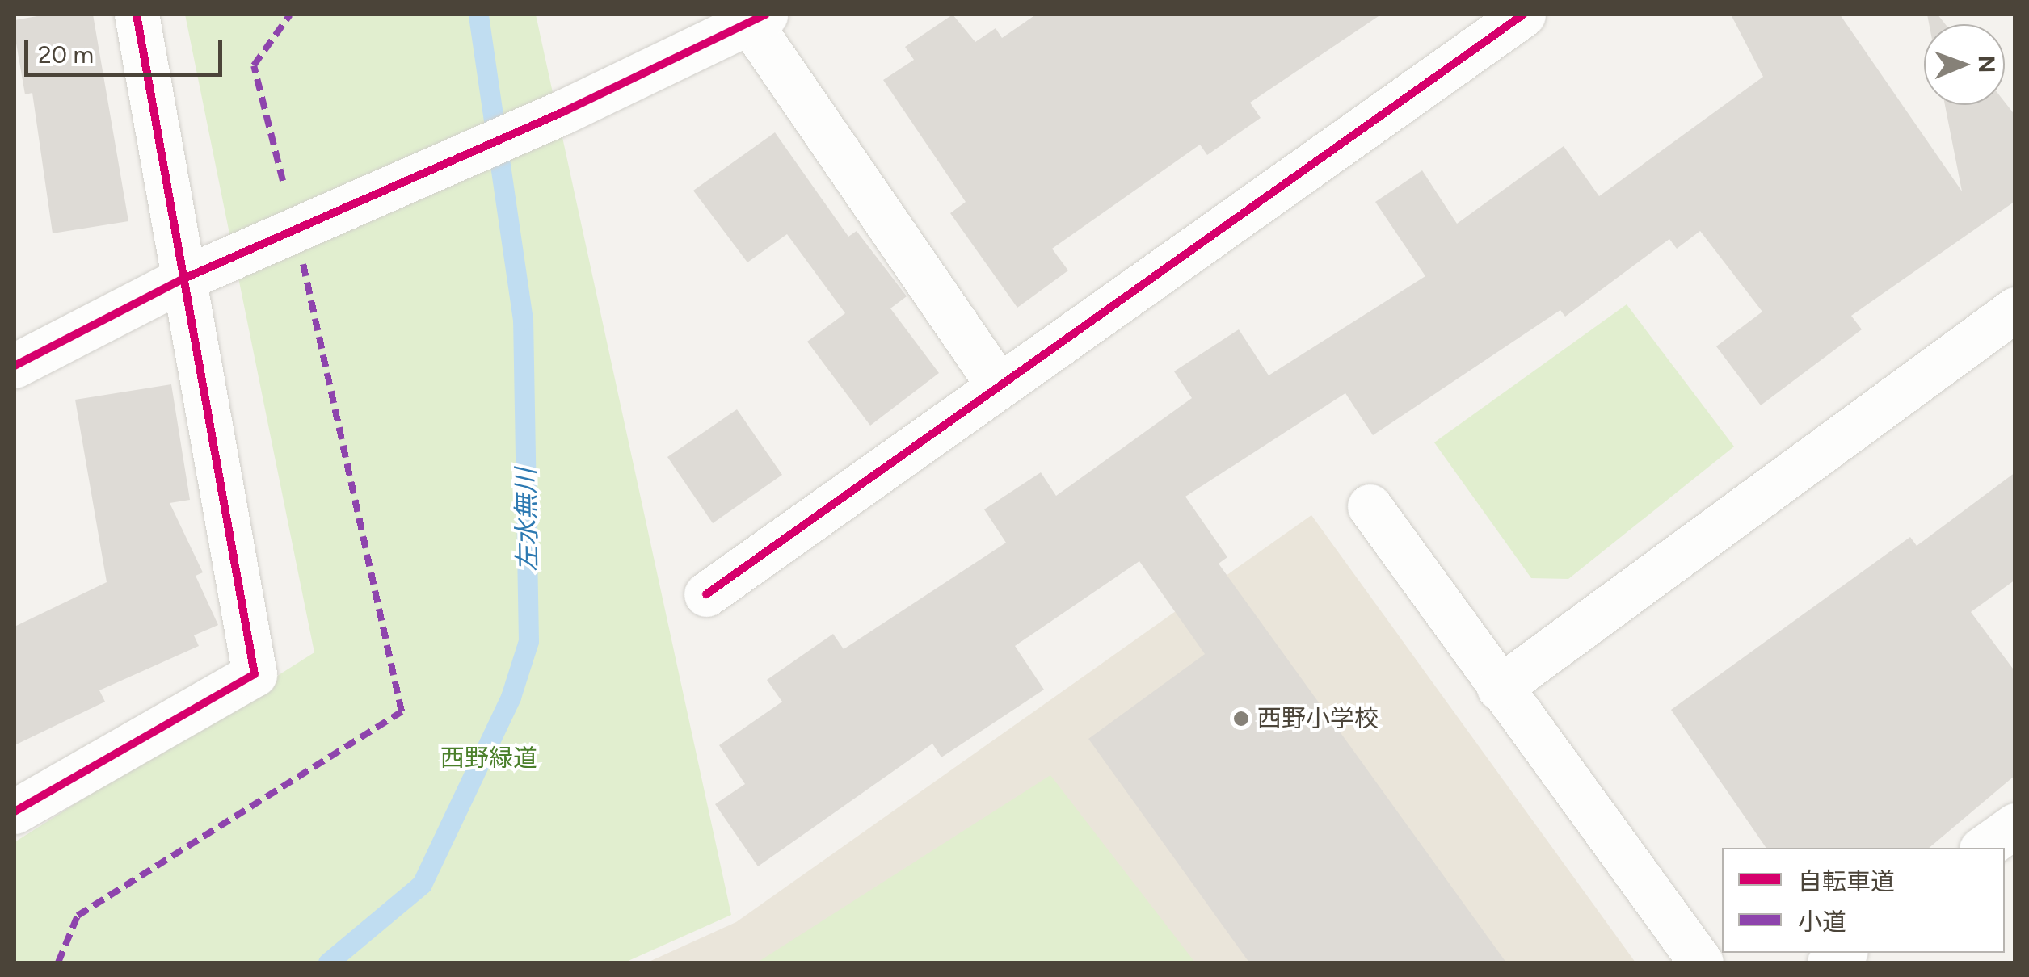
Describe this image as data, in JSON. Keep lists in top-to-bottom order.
{
  "water": ["左水無川"],
  "parks": ["西野緑道"],
  "places": ["西野小学校"],
  "legend": ["自転車道", "小道"],
  "scale_bar": "20 m",
  "north": "right"
}
